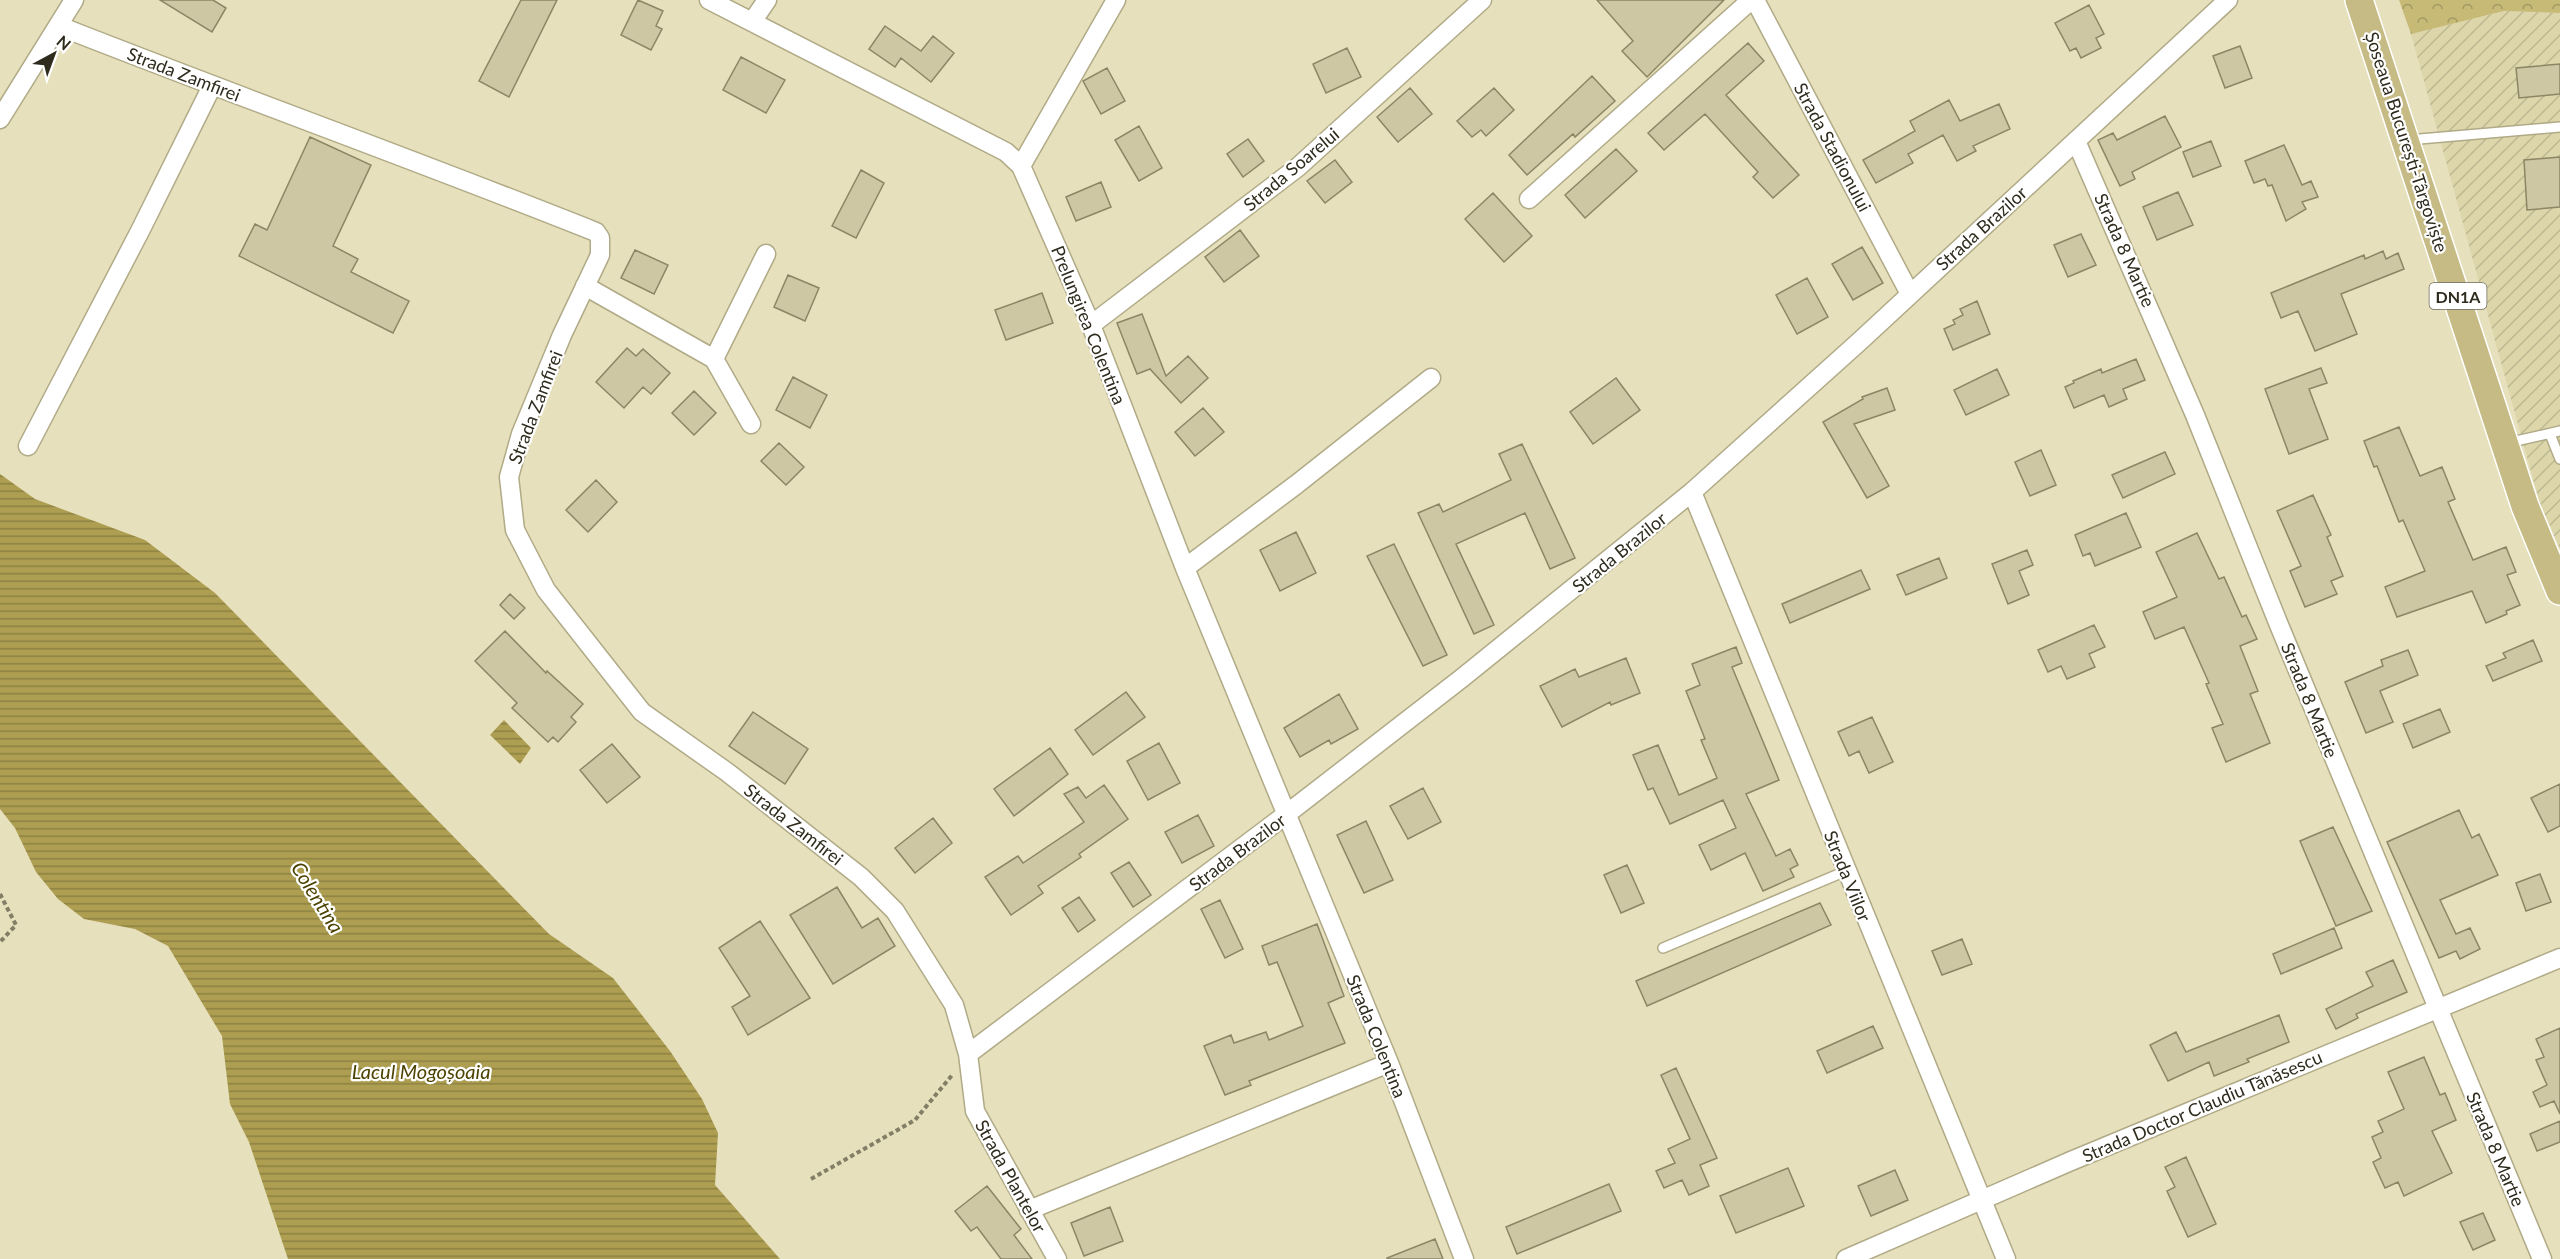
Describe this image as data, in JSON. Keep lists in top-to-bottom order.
{
  "streets": {
    "main road": ["Șoseaua București-Târgoviște", "DN1A"],
    "street": [
      "Strada Zamfirei",
      "Strada Stadionului",
      "Strada Soarelui",
      "Strada Brazilor",
      "Strada 8 Martie",
      "Prelungirea Colentina",
      "Strada Viilor",
      "Strada Colentina",
      "Strada Doctor Claudiu Tănăsescu",
      "Strada Plantelor"
    ]
  },
  "crossings": [
    ["Strada Zamfirei", "Strada Brazilor"],
    ["Strada Zamfirei", "Strada Plantelor"],
    ["Strada Stadionului", "Strada Brazilor"],
    ["Strada Soarelui", "Prelungirea Colentina"],
    ["Strada Brazilor", "Strada 8 Martie"],
    ["Strada Brazilor", "Prelungirea Colentina"],
    ["Strada Brazilor", "Strada Viilor"],
    ["Strada Brazilor", "Strada Colentina"],
    ["Strada Brazilor", "Strada Plantelor"],
    ["Strada 8 Martie", "Strada Doctor Claudiu Tănăsescu"],
    ["Prelungirea Colentina", "Strada Colentina"],
    ["Strada Viilor", "Strada Doctor Claudiu Tănăsescu"]
  ],
  "water": ["Colentina", "Lacul Mogoșoaia"],
  "north": "top right"
}
